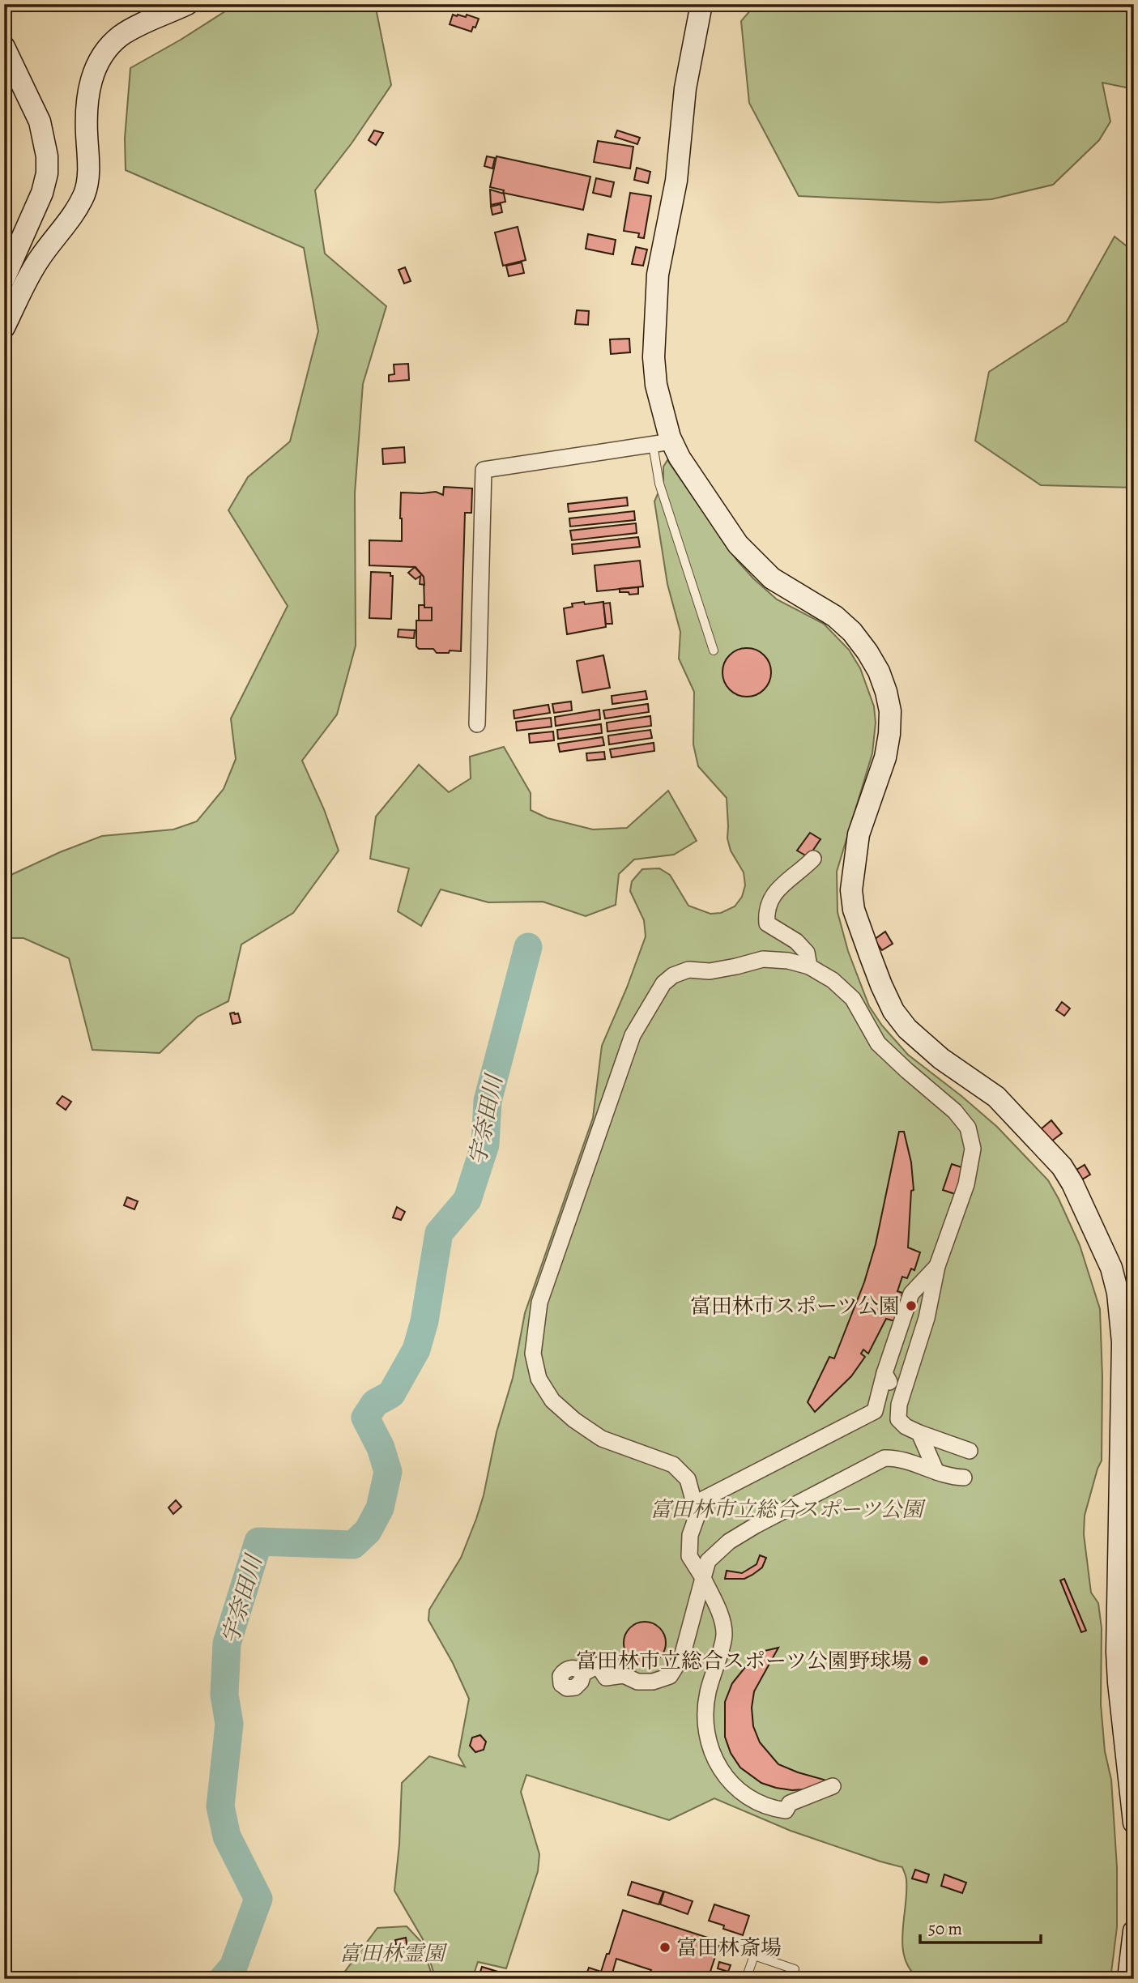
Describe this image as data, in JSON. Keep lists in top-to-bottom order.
{
  "water": ["宇奈田川"],
  "parks": ["富田林市立総合スポーツ公園", "富田林霊園"],
  "places": ["富田林市スポーツ公園", "富田林市立総合スポーツ公園野球場", "富田林斎場"],
  "scale_bar": "50 m"
}
